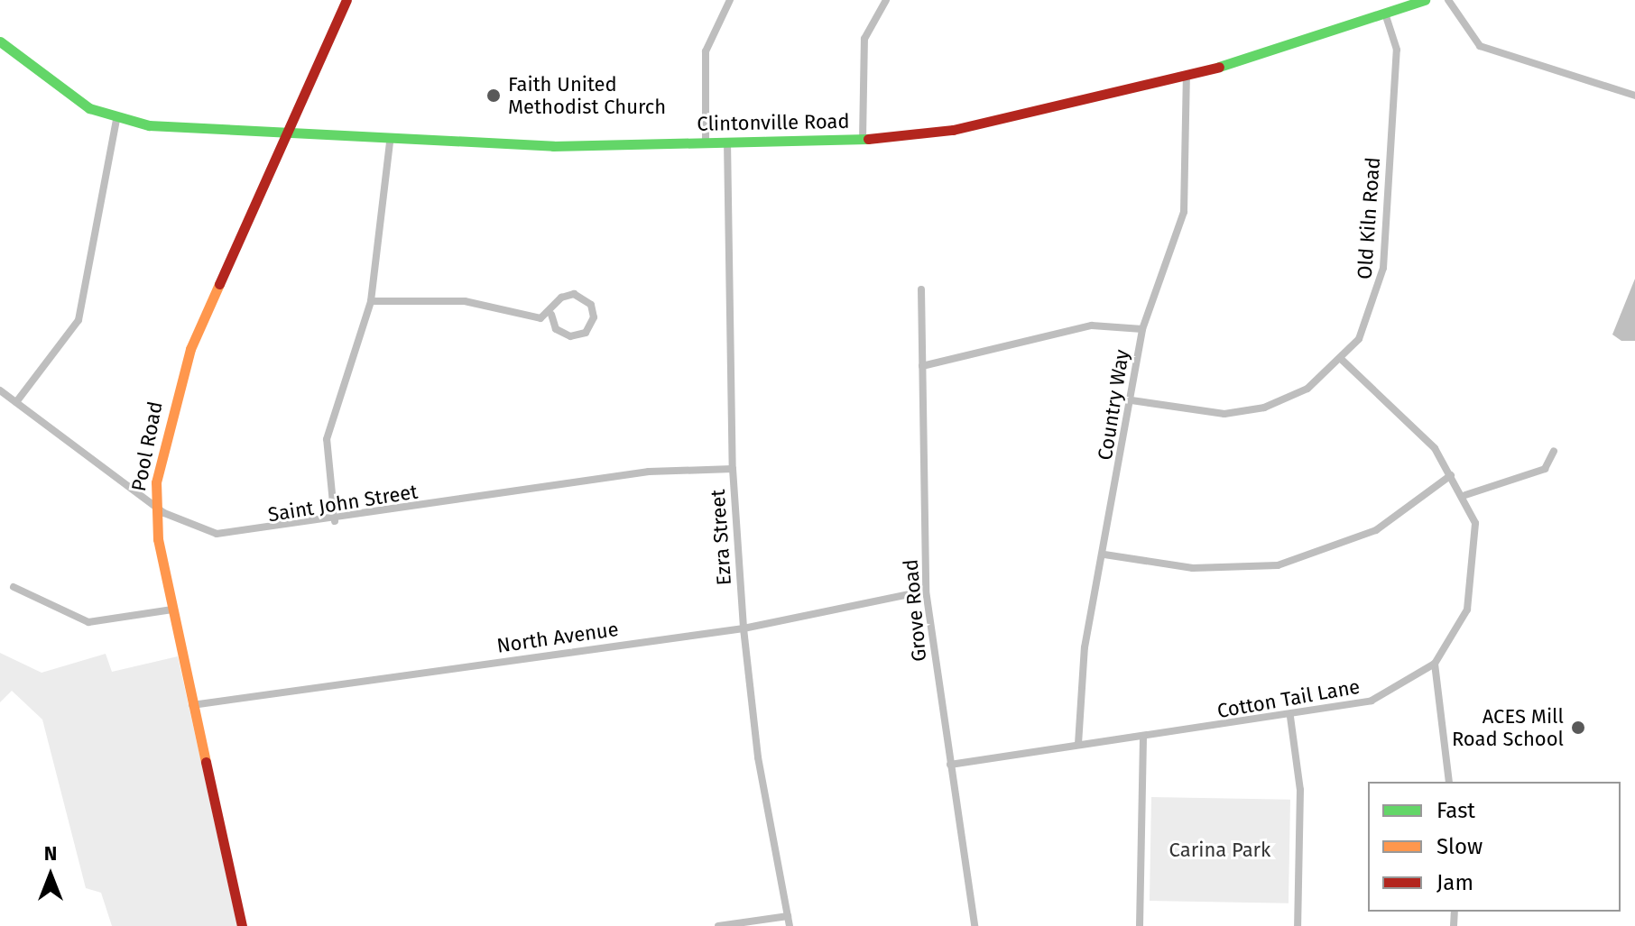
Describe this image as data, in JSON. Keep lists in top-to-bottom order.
{
  "streets": {
    "main road": ["Clintonville Road", "Pool Road"],
    "street": [
      "Old Kiln Road",
      "Country Way",
      "Saint John Street",
      "Ezra Street",
      "Grove Road",
      "North Avenue",
      "Cotton Tail Lane"
    ]
  },
  "crossings": [
    ["Clintonville Road", "Old Kiln Road"],
    ["Clintonville Road", "Country Way"],
    ["Clintonville Road", "Pool Road"],
    ["Clintonville Road", "Ezra Street"],
    ["Old Kiln Road", "Country Way"],
    ["Old Kiln Road", "Cotton Tail Lane"],
    ["Country Way", "Cotton Tail Lane"],
    ["Pool Road", "Saint John Street"],
    ["Pool Road", "North Avenue"],
    ["Saint John Street", "Ezra Street"],
    ["Ezra Street", "North Avenue"],
    ["Grove Road", "North Avenue"],
    ["Grove Road", "Cotton Tail Lane"]
  ],
  "parks": ["Carina Park"],
  "places": ["Faith United Methodist Church", "ACES Mill Road School"],
  "legend": ["Fast", "Slow", "Jam"],
  "north": "top"
}
